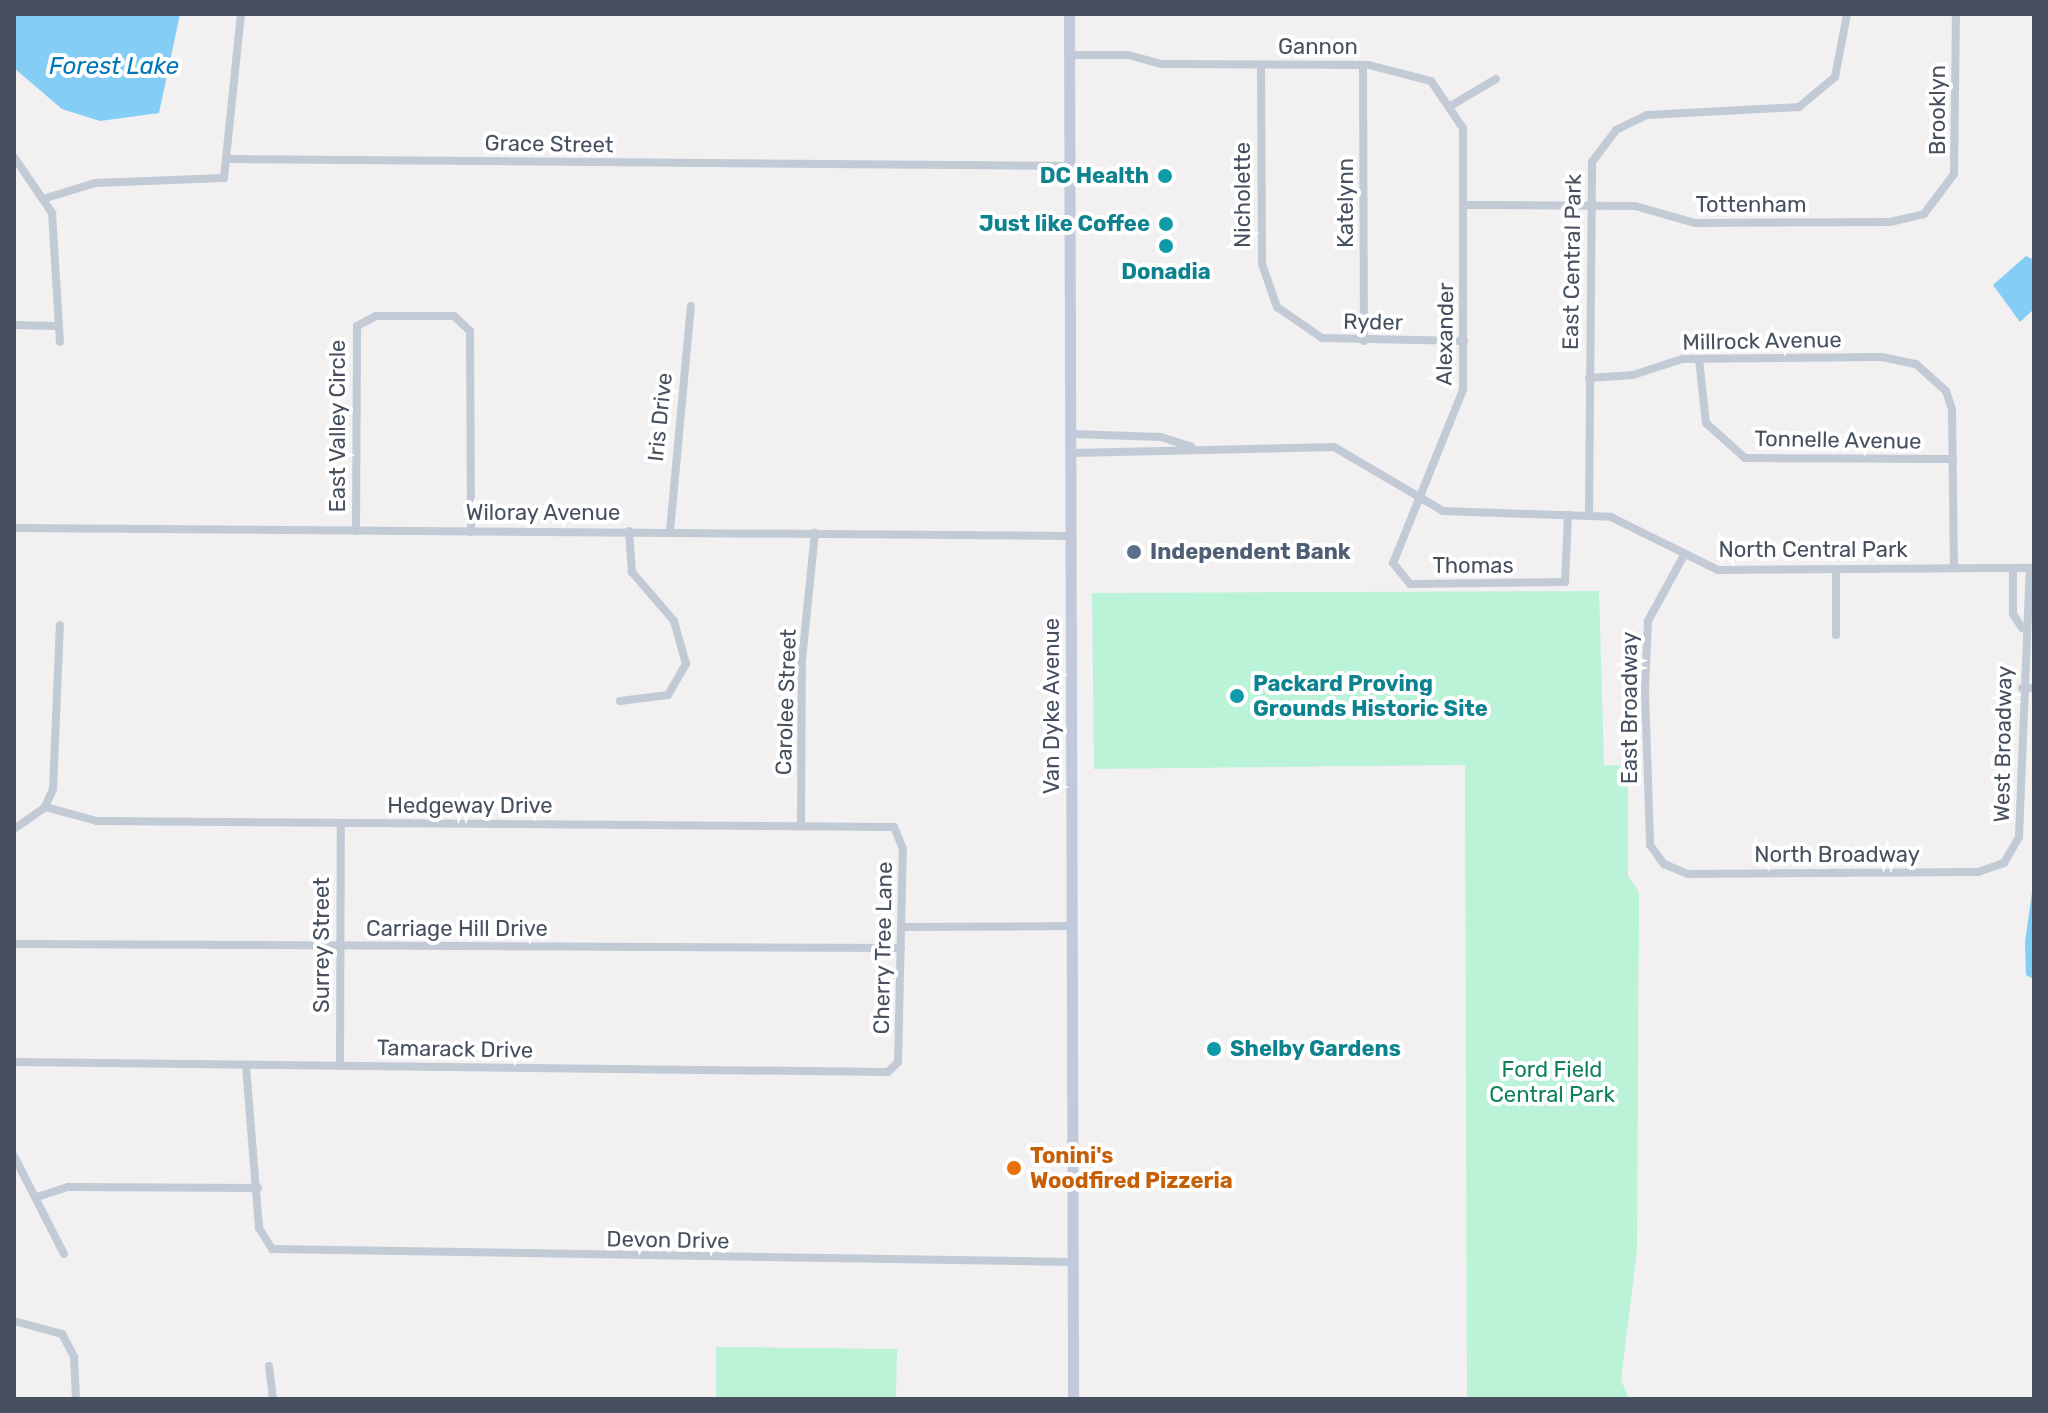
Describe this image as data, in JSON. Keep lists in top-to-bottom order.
{
  "streets": {
    "main road": ["Van Dyke Avenue"],
    "street": [
      "Gannon",
      "Brooklyn",
      "Grace Street",
      "Nicholette",
      "Katelynn",
      "Tottenham",
      "East Central Park",
      "Ryder",
      "Alexander",
      "Millrock Avenue",
      "Iris Drive",
      "East Valley Circle",
      "Tonnelle Avenue",
      "Wiloray Avenue",
      "North Central Park",
      "Thomas",
      "Carolee Street",
      "East Broadway",
      "West Broadway",
      "Hedgeway Drive",
      "North Broadway",
      "Carriage Hill Drive",
      "Surrey Street",
      "Cherry Tree Lane",
      "Tamarack Drive",
      "Devon Drive"
    ]
  },
  "crossings": [
    ["Gannon", "Nicholette"],
    ["Gannon", "Katelynn"],
    ["Gannon", "Van Dyke Avenue"],
    ["Brooklyn", "Tottenham"],
    ["Grace Street", "Van Dyke Avenue"],
    ["Nicholette", "Ryder"],
    ["Katelynn", "Ryder"],
    ["Tottenham", "East Central Park"],
    ["Tottenham", "Alexander"],
    ["East Central Park", "Millrock Avenue"],
    ["East Central Park", "North Central Park"],
    ["Ryder", "Alexander"],
    ["Alexander", "North Central Park"],
    ["Alexander", "Thomas"],
    ["Millrock Avenue", "Tonnelle Avenue"],
    ["Iris Drive", "Wiloray Avenue"],
    ["East Valley Circle", "Wiloray Avenue"],
    ["Wiloray Avenue", "Carolee Street"],
    ["Wiloray Avenue", "Van Dyke Avenue"],
    ["North Central Park", "Thomas"],
    ["North Central Park", "Van Dyke Avenue"],
    ["North Central Park", "East Broadway"],
    ["North Central Park", "West Broadway"],
    ["Carolee Street", "Hedgeway Drive"],
    ["Van Dyke Avenue", "Devon Drive"],
    ["East Broadway", "North Broadway"],
    ["West Broadway", "North Broadway"],
    ["Hedgeway Drive", "Surrey Street"],
    ["Hedgeway Drive", "Cherry Tree Lane"],
    ["Carriage Hill Drive", "Surrey Street"],
    ["Carriage Hill Drive", "Cherry Tree Lane"],
    ["Surrey Street", "Tamarack Drive"],
    ["Cherry Tree Lane", "Tamarack Drive"]
  ],
  "water": ["Forest Lake"],
  "parks": ["Ford Field Central Park"],
  "places": [
    "DC Health",
    "Just like Coffee",
    "Donadia",
    "Independent Bank",
    "Packard Proving Grounds Historic Site",
    "Shelby Gardens",
    "Tonini's Woodfired Pizzeria"
  ]
}
